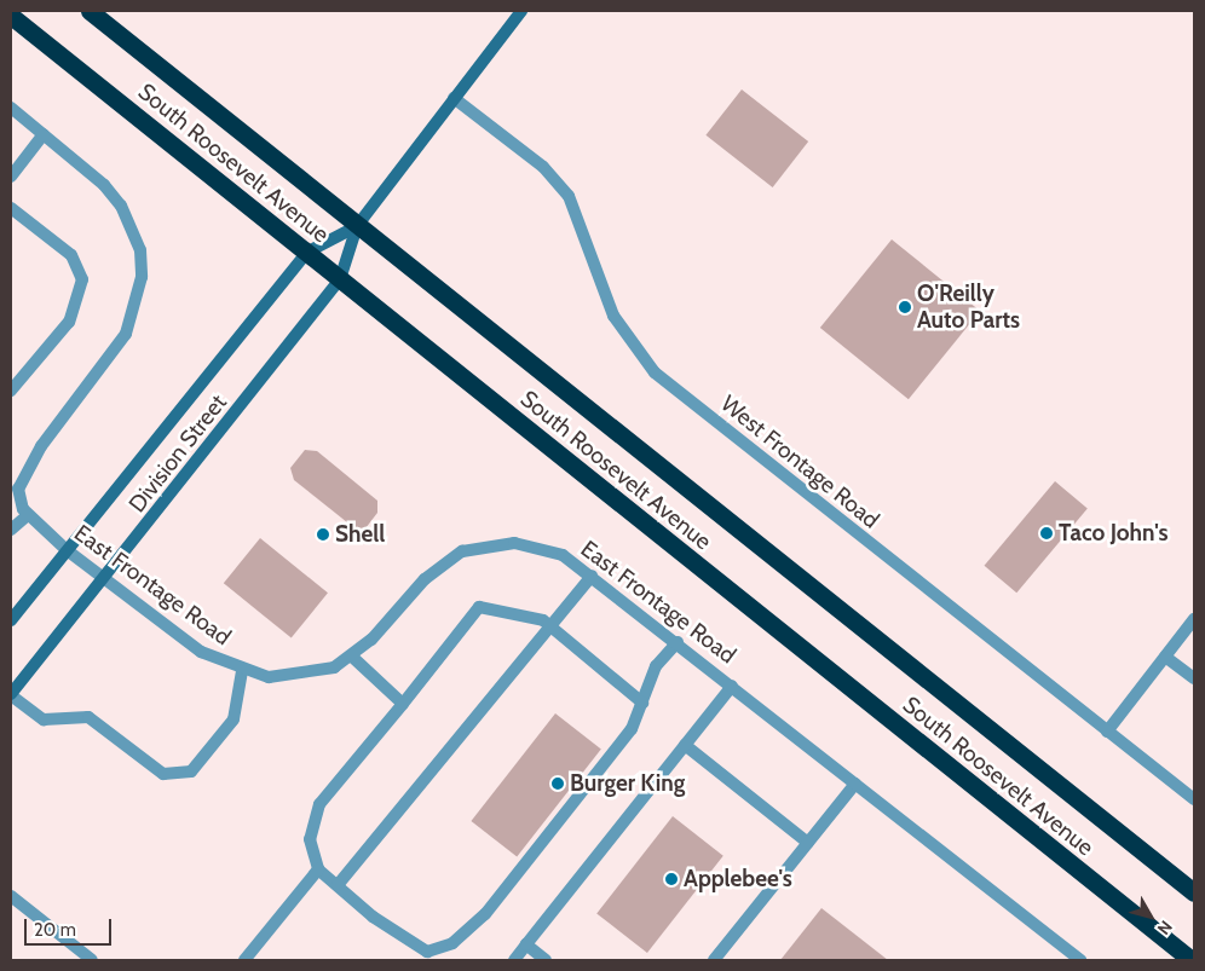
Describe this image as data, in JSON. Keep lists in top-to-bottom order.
{
  "streets": {
    "highway": ["South Roosevelt Avenue"],
    "main road": ["Division Street"],
    "street": ["West Frontage Road", "East Frontage Road"]
  },
  "crossings": [
    ["South Roosevelt Avenue", "Division Street"],
    ["Division Street", "West Frontage Road"],
    ["Division Street", "East Frontage Road"]
  ],
  "places": [
    "O'Reilly Auto Parts",
    "Taco John's",
    "Shell",
    "Burger King",
    "Applebee's"
  ],
  "scale_bar": "20 m",
  "north": "bottom right"
}
